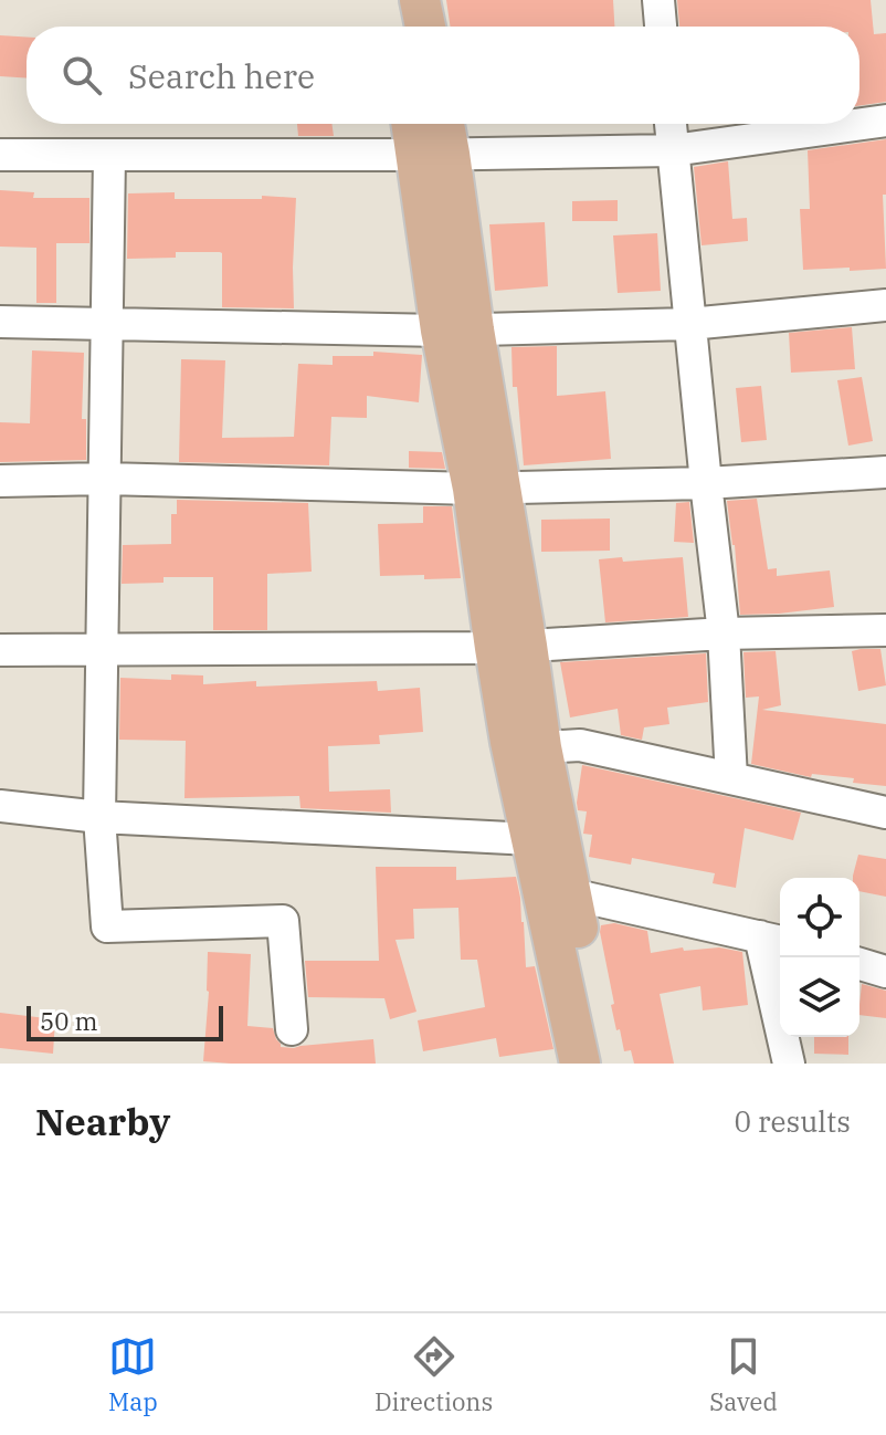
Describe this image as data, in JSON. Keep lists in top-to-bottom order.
{
  "scale_bar": "50 m",
  "page": {
    "search": "Search here",
    "scale": "50 m",
    "heading": ["Nearby", "0 results"],
    "nav": ["Map", "Directions", "Saved"]
  }
}
